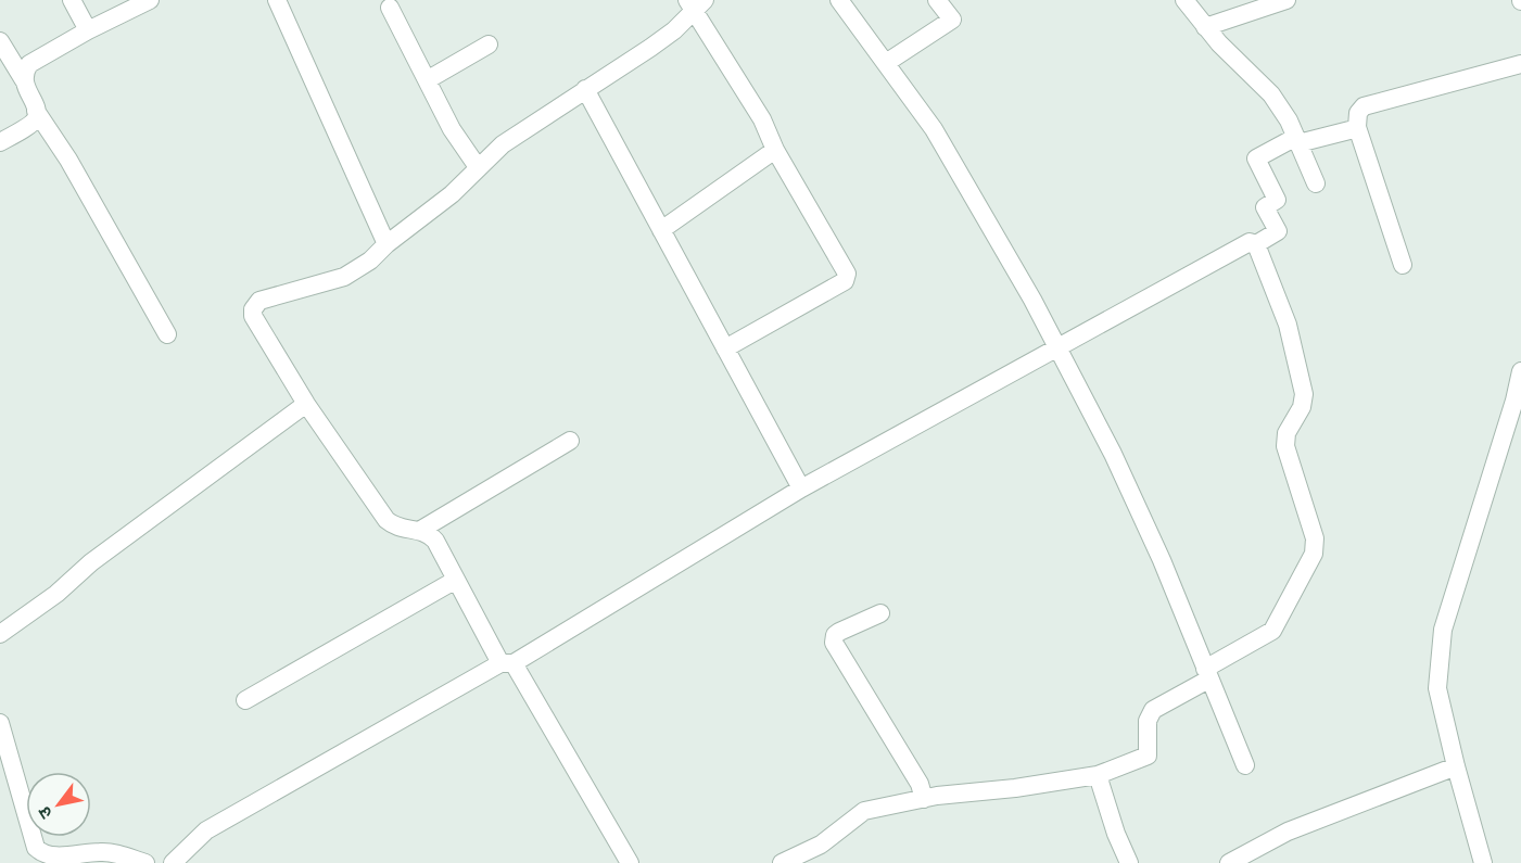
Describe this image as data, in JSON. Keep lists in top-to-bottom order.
{
  "north": "bottom left"
}
